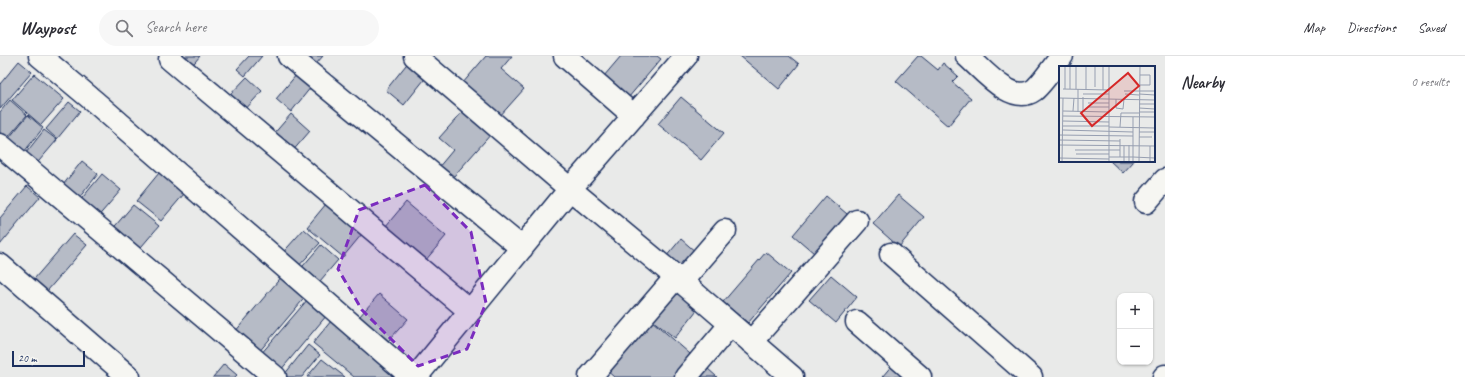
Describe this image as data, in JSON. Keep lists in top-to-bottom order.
{
  "scale_bar": "20 m",
  "page": {
    "header": "Waypost",
    "search": "Search here",
    "nav": ["Map", "Directions", "Saved"],
    "heading": ["Nearby", "0 results"],
    "map_buttons": ["+", "−"],
    "scale": "20 m"
  }
}
